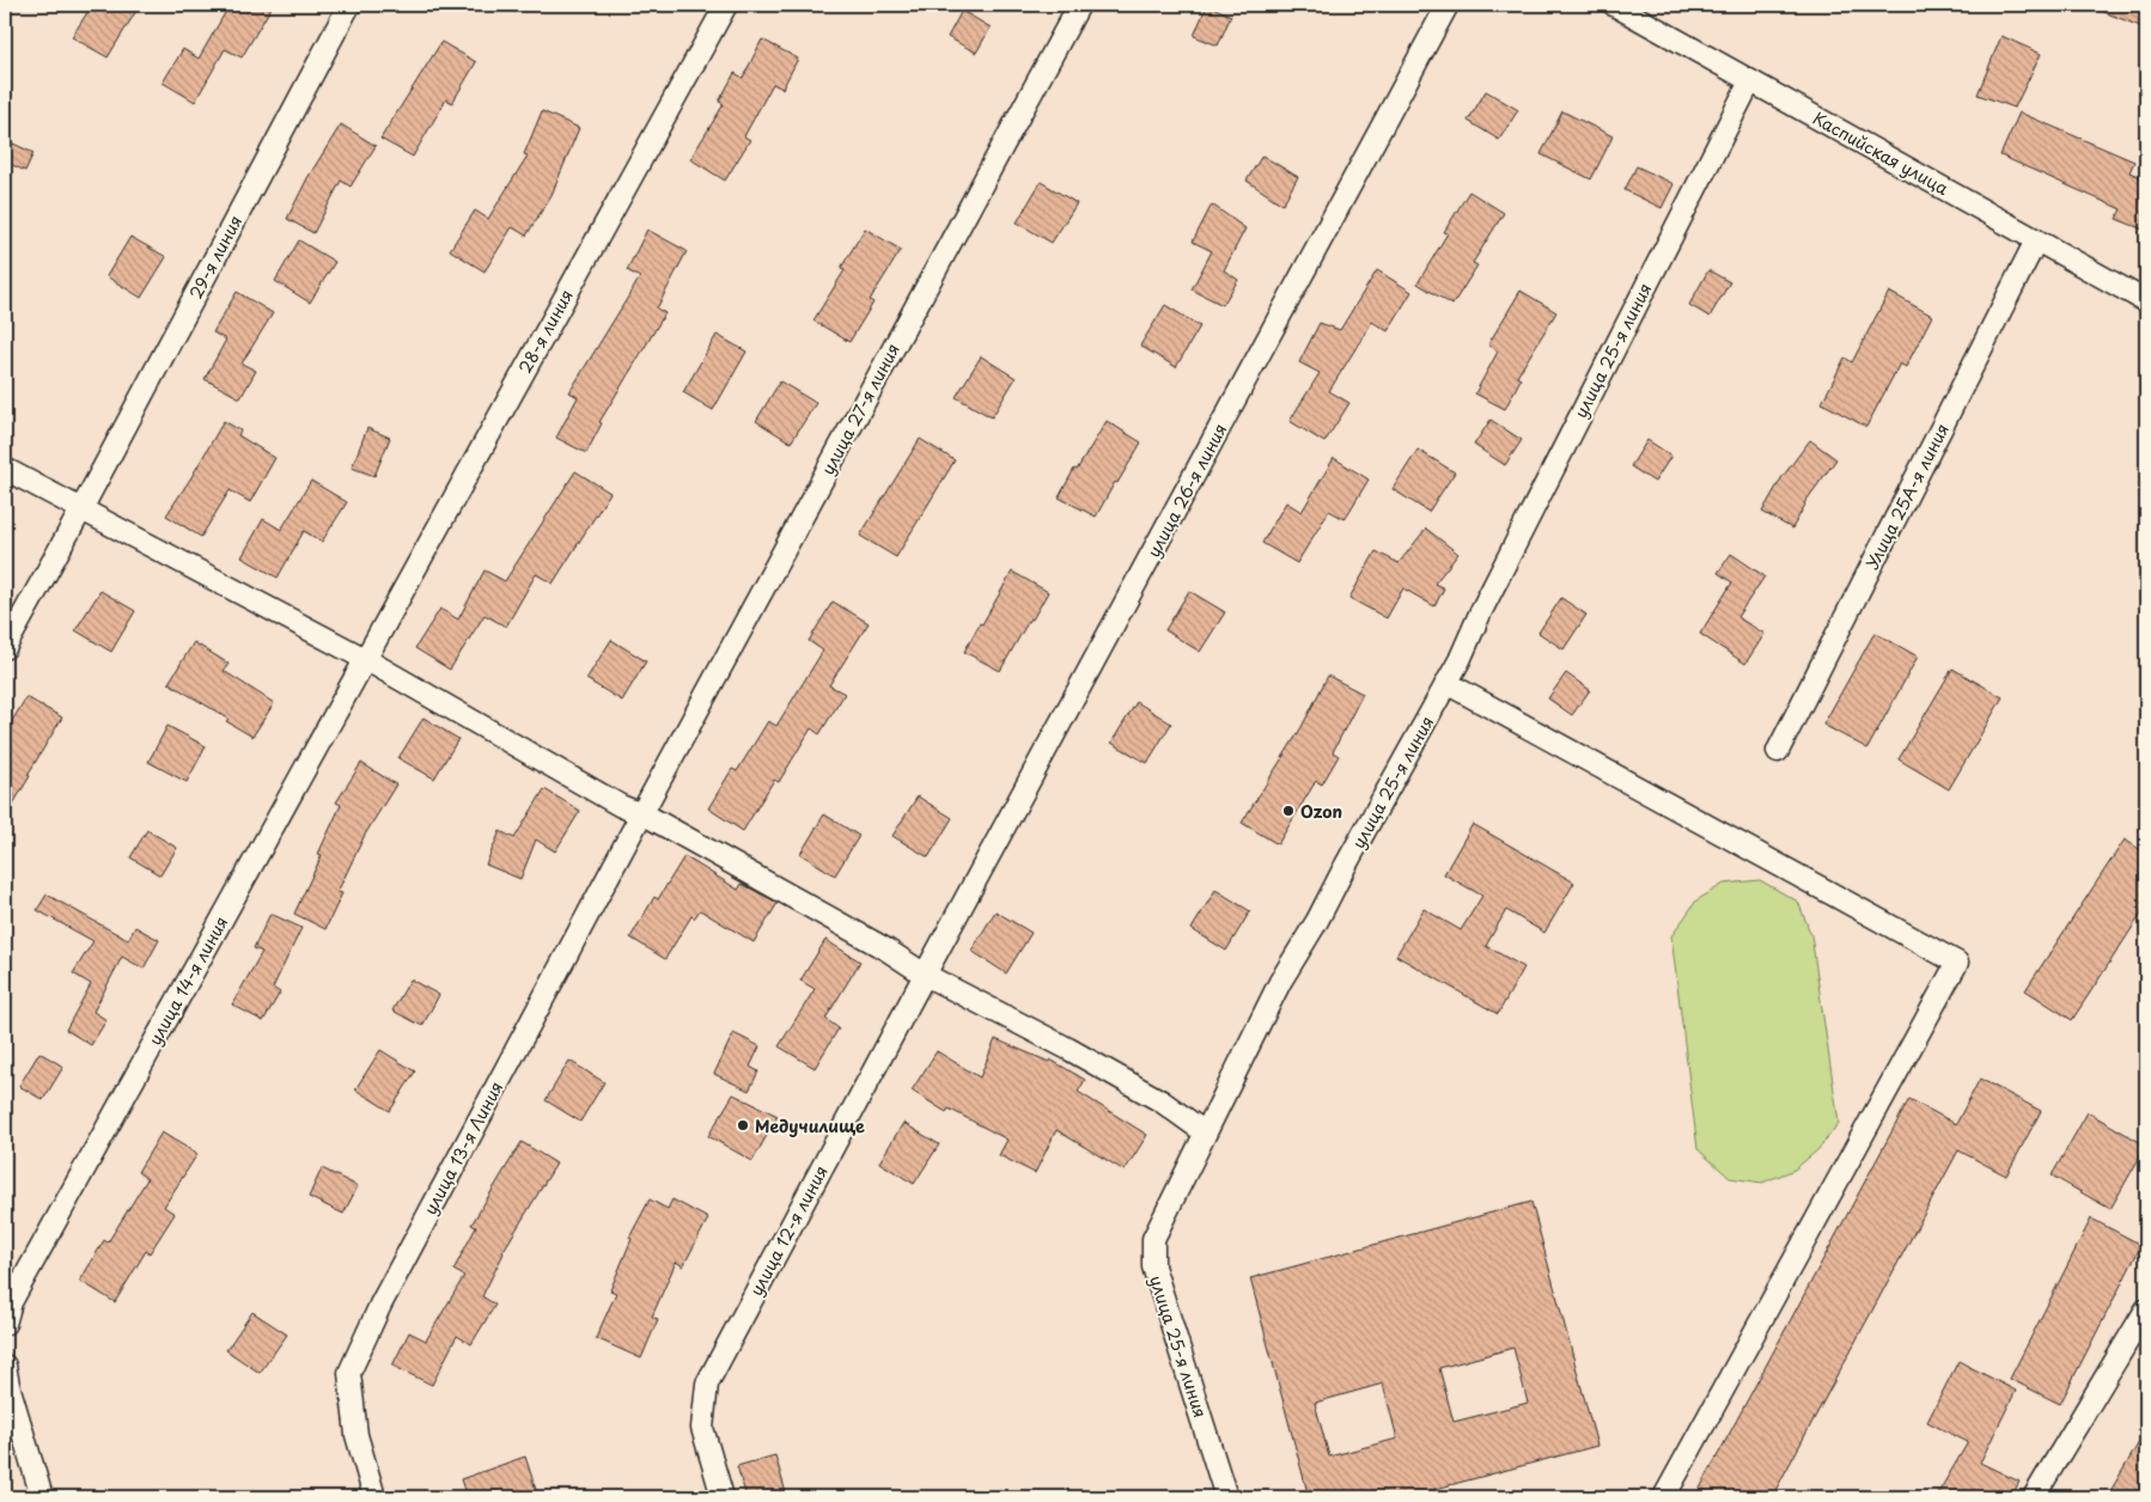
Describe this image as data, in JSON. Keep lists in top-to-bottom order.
{
  "streets": {
    "street": [
      "Каспийская улица",
      "29-я линия",
      "28-я линия",
      "улица 25-я линия",
      "улица 27-я линия",
      "улица 26-я линия",
      "Улица 25А-я линия",
      "улица 14-я линия",
      "улица 13-я Линия",
      "улица 12-я линия"
    ]
  },
  "crossings": [
    ["Каспийская улица", "улица 25-я линия"],
    ["Каспийская улица", "Улица 25А-я линия"],
    ["28-я линия", "улица 14-я линия"],
    ["улица 27-я линия", "улица 13-я Линия"],
    ["улица 26-я линия", "улица 12-я линия"]
  ],
  "places": ["Ozon", "Медучилище"]
}
